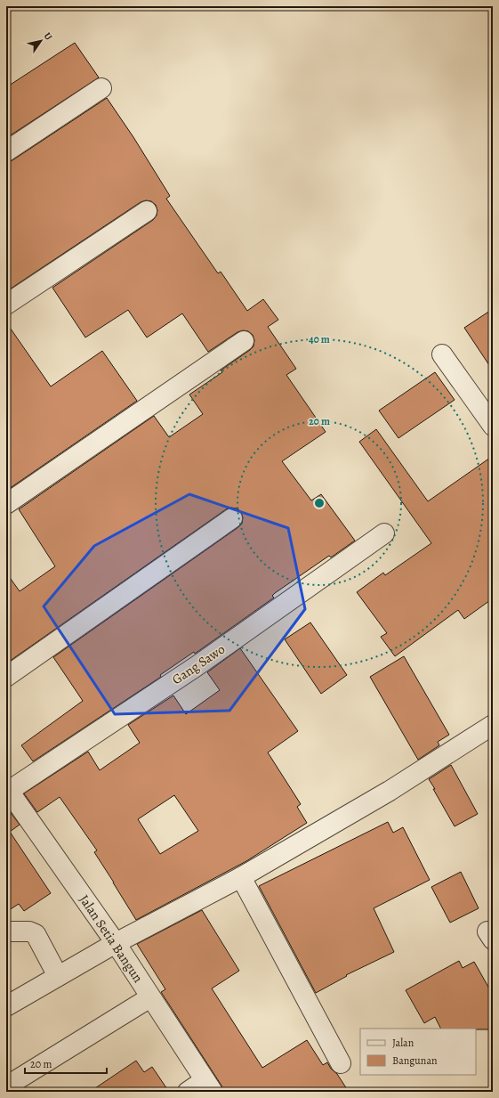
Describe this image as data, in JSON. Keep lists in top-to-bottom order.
{
  "streets": {
    "street": ["Gang Sawo", "Jalan Setia Bangun"]
  },
  "crossings": [
    ["Gang Sawo", "Jalan Setia Bangun"]
  ],
  "legend": ["Jalan", "Bangunan"],
  "scale_bar": "20 m",
  "north": "top right",
  "rings": ["40 m", "20 m"]
}
